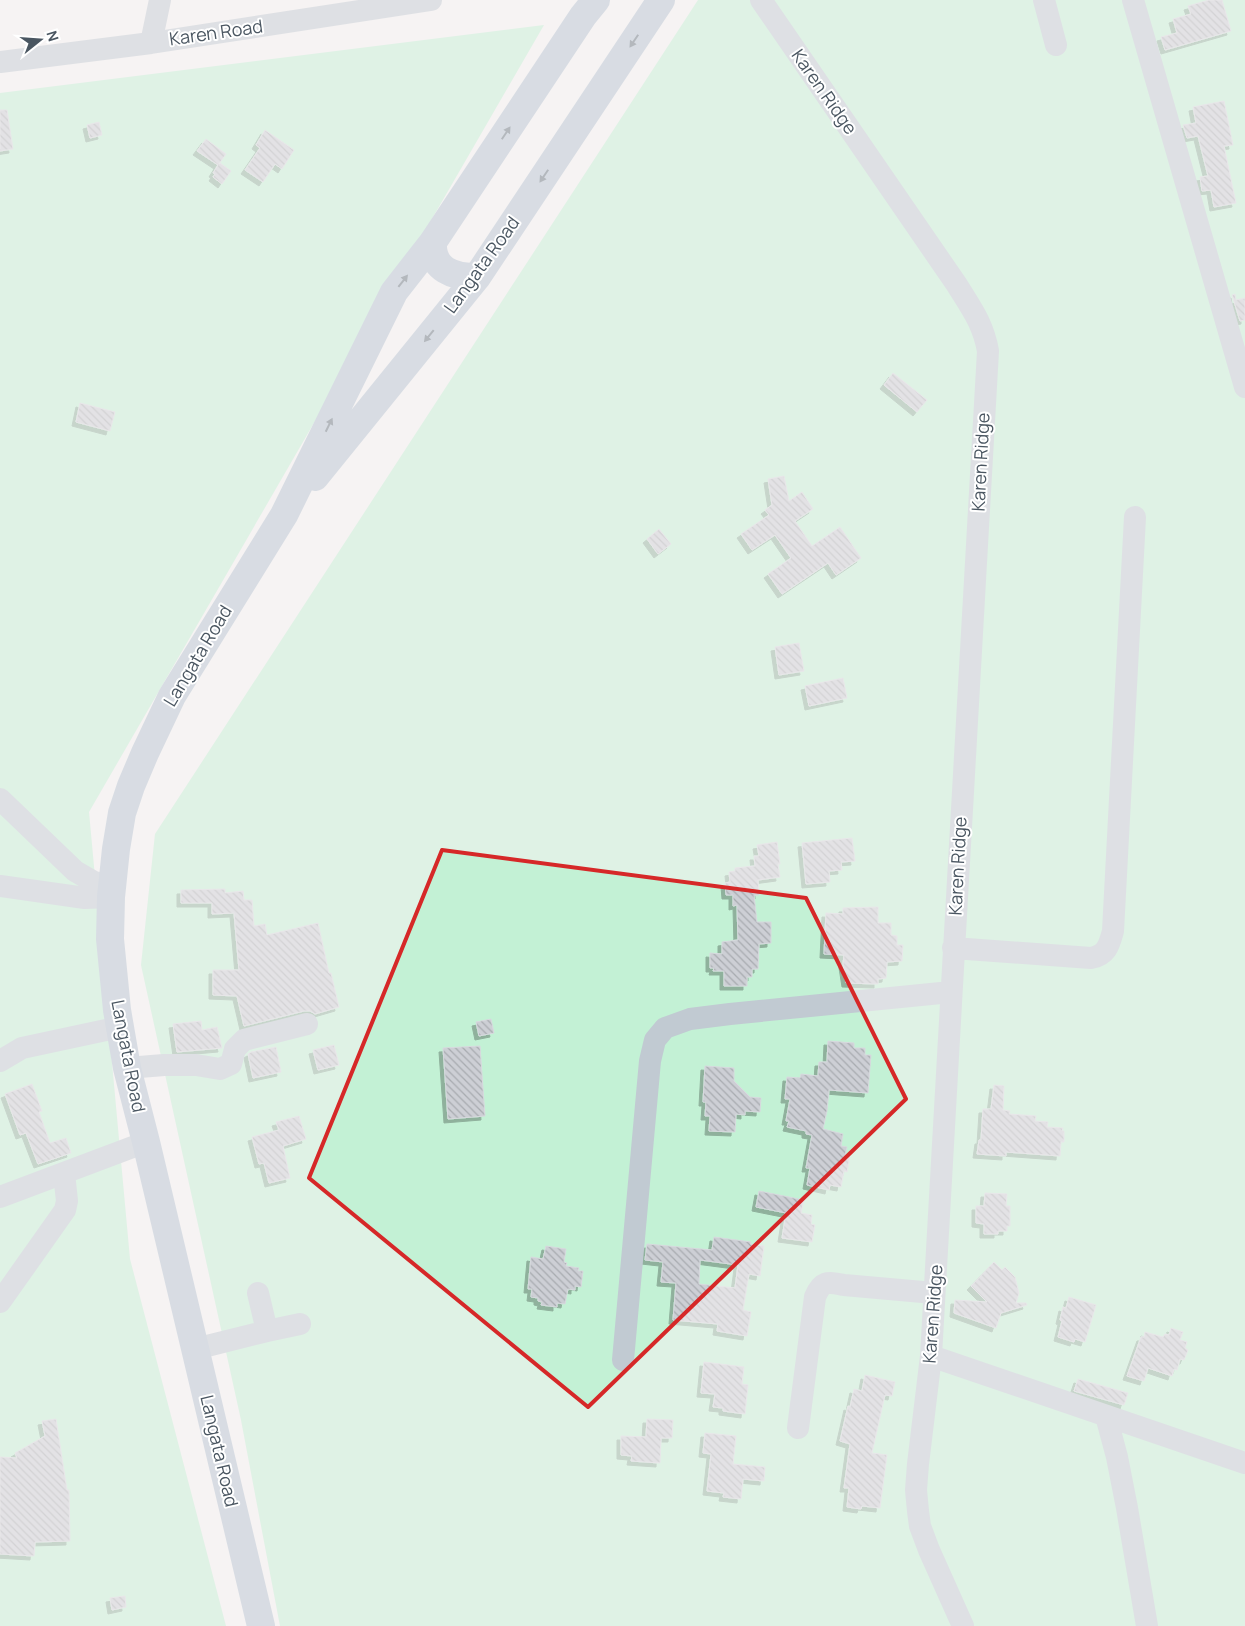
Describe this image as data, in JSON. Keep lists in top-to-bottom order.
{
  "streets": {
    "main road": ["Langata Road"],
    "street": ["Karen Road", "Karen Ridge"]
  },
  "north": "right"
}
